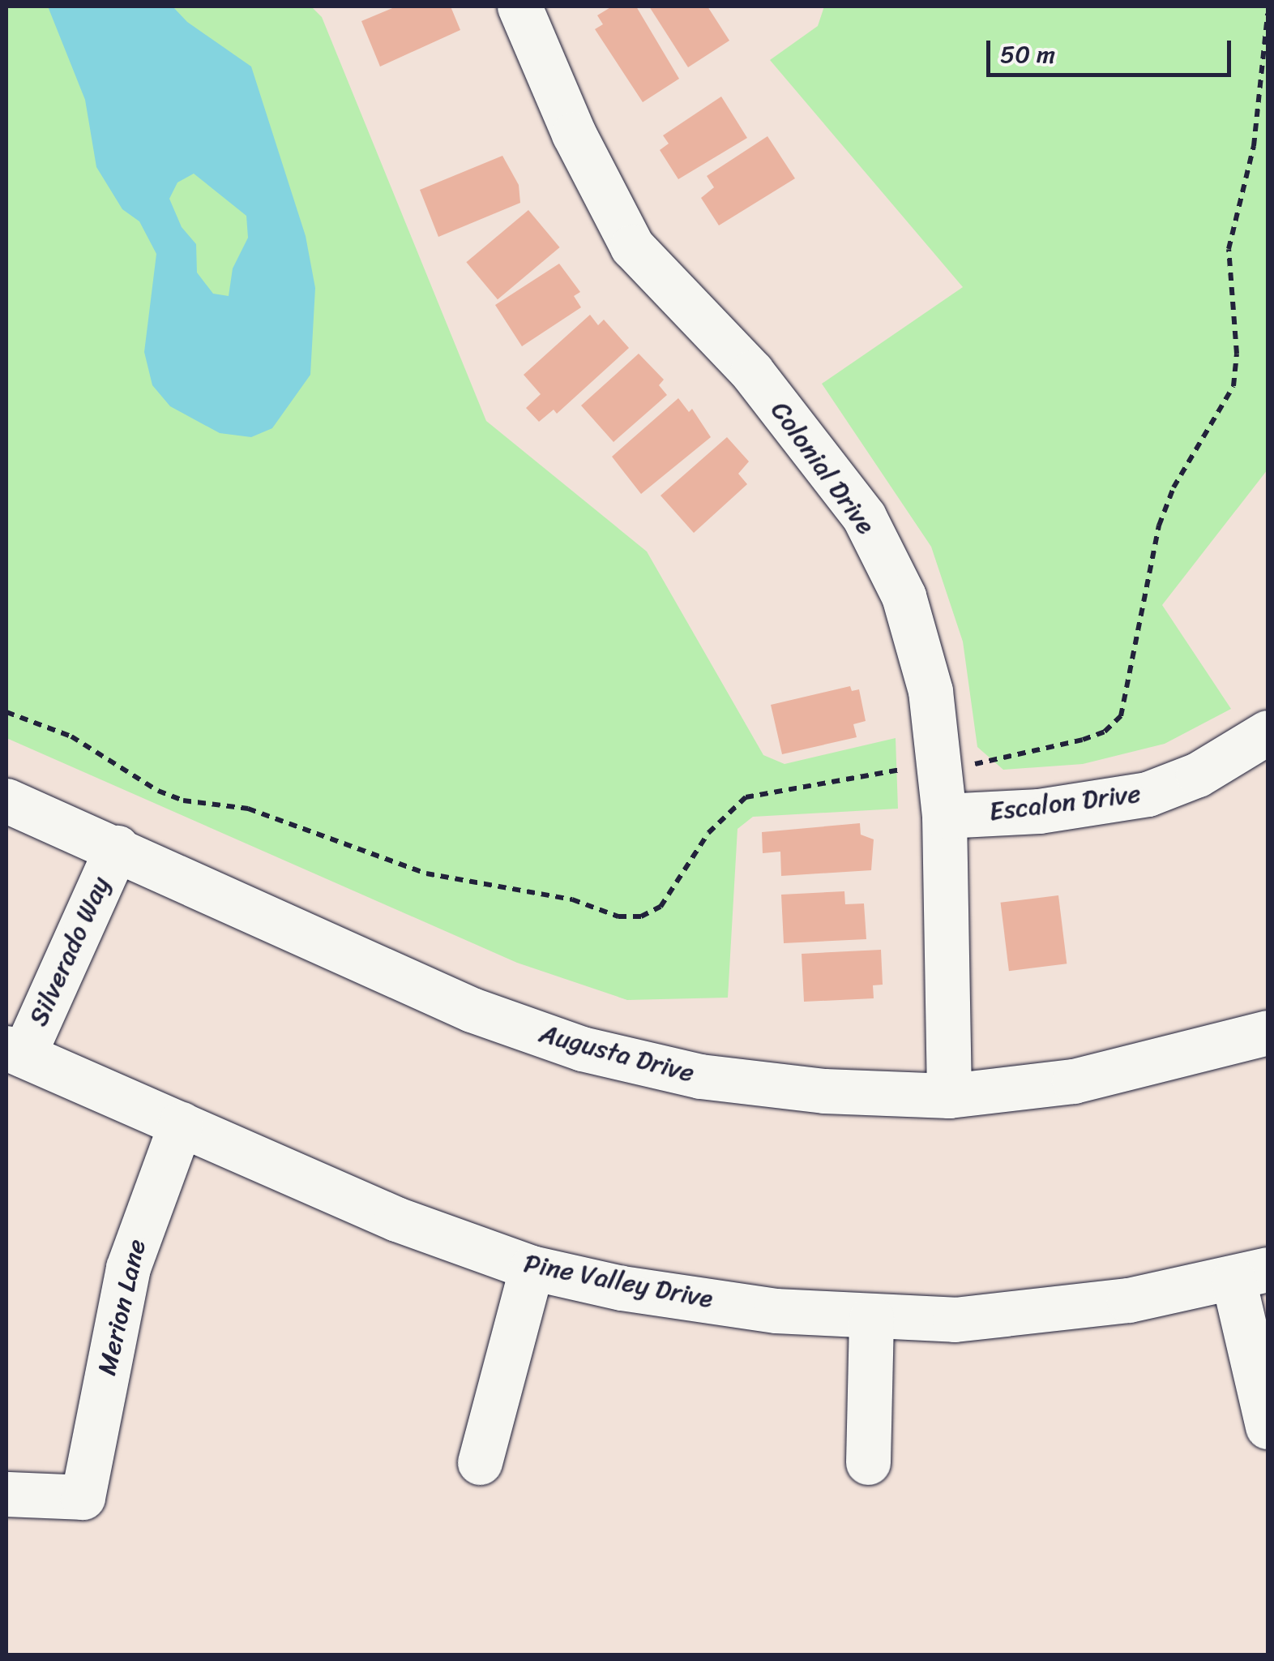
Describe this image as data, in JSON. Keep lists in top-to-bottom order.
{
  "streets": {
    "street": [
      "Colonial Drive",
      "Escalon Drive",
      "Silverado Way",
      "Augusta Drive",
      "Pine Valley Drive",
      "Merion Lane"
    ]
  },
  "crossings": [
    ["Colonial Drive", "Escalon Drive"],
    ["Colonial Drive", "Augusta Drive"],
    ["Silverado Way", "Augusta Drive"],
    ["Silverado Way", "Pine Valley Drive"],
    ["Pine Valley Drive", "Merion Lane"]
  ],
  "scale_bar": "50 m"
}
